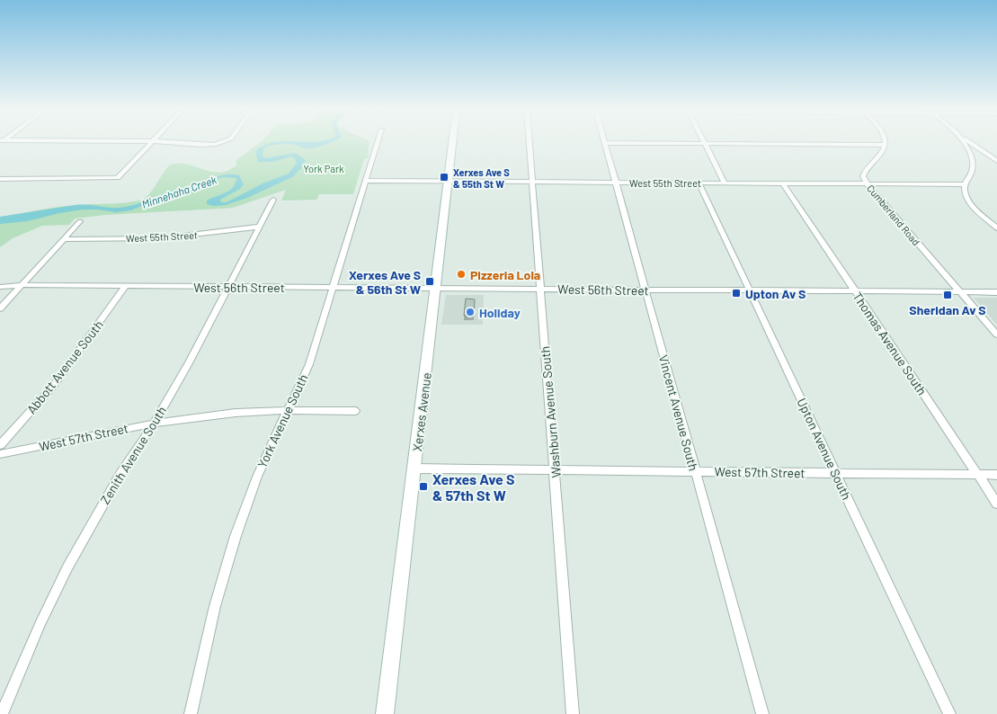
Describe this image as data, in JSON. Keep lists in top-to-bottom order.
{
  "streets": {
    "street": [
      "West 55th Street",
      "Cumberland Road",
      "West 56th Street",
      "Thomas Avenue South",
      "Abbott Avenue South",
      "Xerxes Avenue",
      "Washburn Avenue South",
      "Vincent Avenue South",
      "York Avenue South",
      "West 57th Street",
      "Upton Avenue South",
      "Zenith Avenue South"
    ]
  },
  "crossings": [
    ["West 55th Street", "Cumberland Road"],
    ["West 55th Street", "Thomas Avenue South"],
    ["West 55th Street", "Xerxes Avenue"],
    ["West 55th Street", "Washburn Avenue South"],
    ["West 55th Street", "Vincent Avenue South"],
    ["West 55th Street", "York Avenue South"],
    ["West 55th Street", "Upton Avenue South"],
    ["West 55th Street", "Zenith Avenue South"],
    ["Cumberland Road", "West 56th Street"],
    ["West 56th Street", "Thomas Avenue South"],
    ["West 56th Street", "Abbott Avenue South"],
    ["West 56th Street", "Xerxes Avenue"],
    ["West 56th Street", "Washburn Avenue South"],
    ["West 56th Street", "Vincent Avenue South"],
    ["West 56th Street", "York Avenue South"],
    ["West 56th Street", "Upton Avenue South"],
    ["West 56th Street", "Zenith Avenue South"],
    ["Thomas Avenue South", "West 57th Street"],
    ["Xerxes Avenue", "West 57th Street"],
    ["Washburn Avenue South", "West 57th Street"],
    ["Vincent Avenue South", "West 57th Street"],
    ["York Avenue South", "West 57th Street"],
    ["West 57th Street", "Upton Avenue South"],
    ["West 57th Street", "Zenith Avenue South"]
  ],
  "water": ["Minnehaha Creek"],
  "parks": ["York Park"],
  "places": {
    "transit": [
      "Xerxes Ave S & 55th St W",
      "Xerxes Ave S & 56th St W",
      "Upton Av S",
      "Sheridan Av S",
      "Xerxes Ave S & 57th St W"
    ],
    "other": ["Pizzeria Lola", "Holiday"]
  }
}
